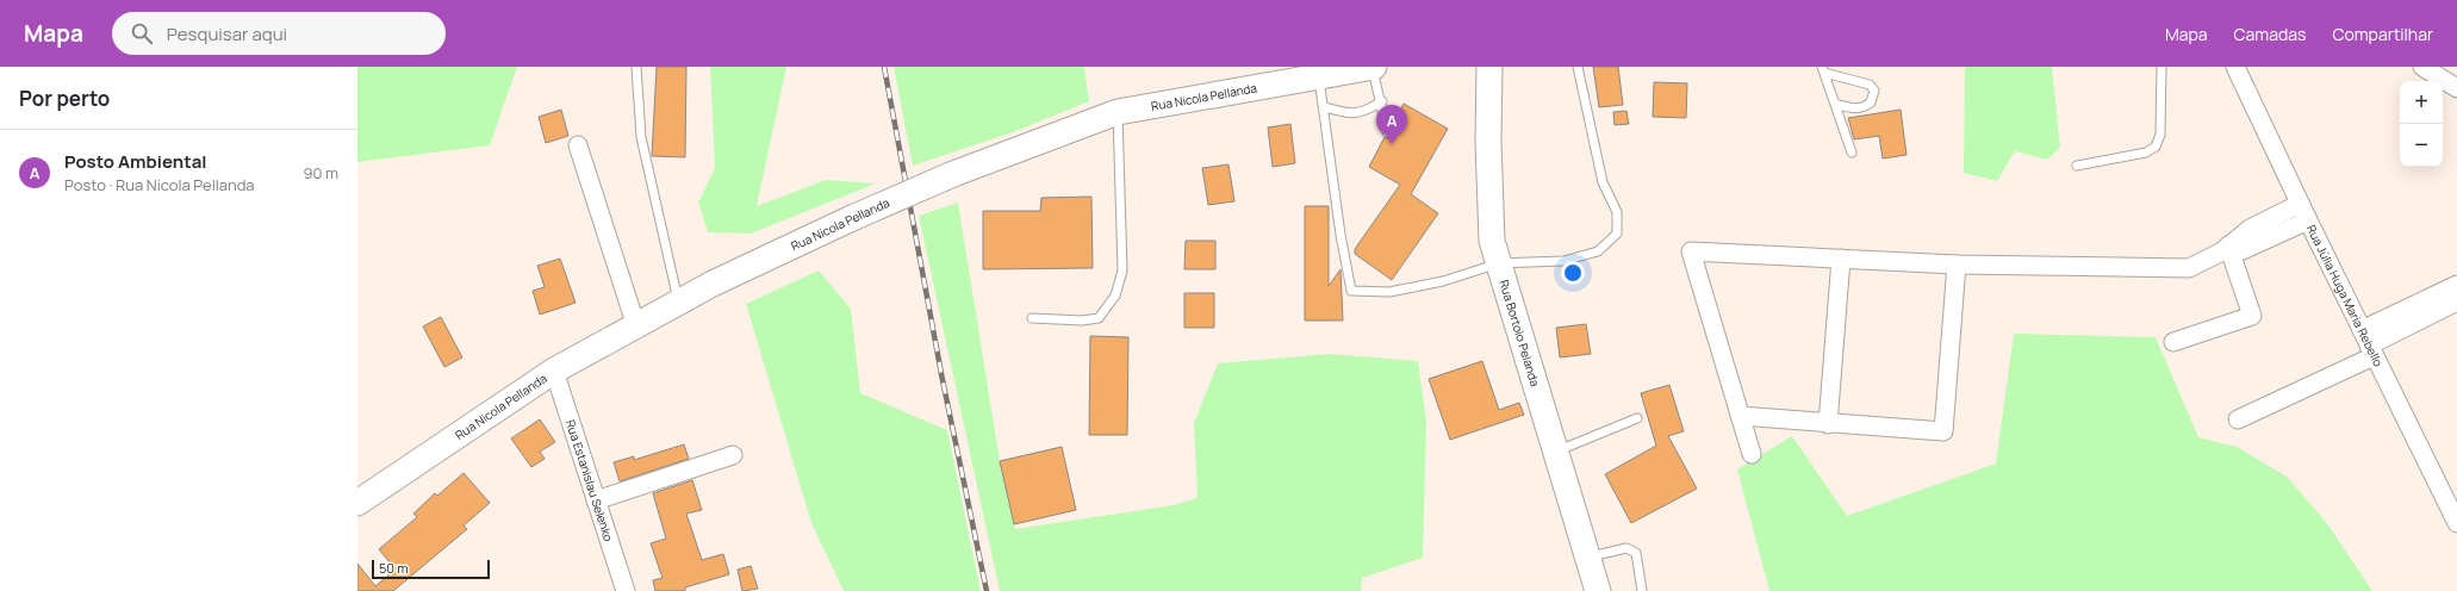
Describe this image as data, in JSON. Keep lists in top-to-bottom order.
{
  "streets": {
    "main road": ["Rua Nicola Pellanda", "Rua Bortolo Pelanda"],
    "street": ["Rua Júlia Huga Maria Rebello", "Rua Estanislau Selenko"]
  },
  "crossings": [
    ["Rua Nicola Pellanda", "Rua Estanislau Selenko"]
  ],
  "scale_bar": "50 m",
  "page": {
    "header": "Mapa",
    "search": "Pesquisar aqui",
    "nav": ["Mapa", "Camadas", "Compartilhar"],
    "heading": "Por perto",
    "map_buttons": ["+", "−"],
    "pins": "A",
    "list": [
      {
        "mark": "A",
        "name": "Posto Ambiental",
        "note": "Posto · Rua Nicola Pellanda",
        "value": "90 m"
      }
    ],
    "scale": "50 m"
  }
}
